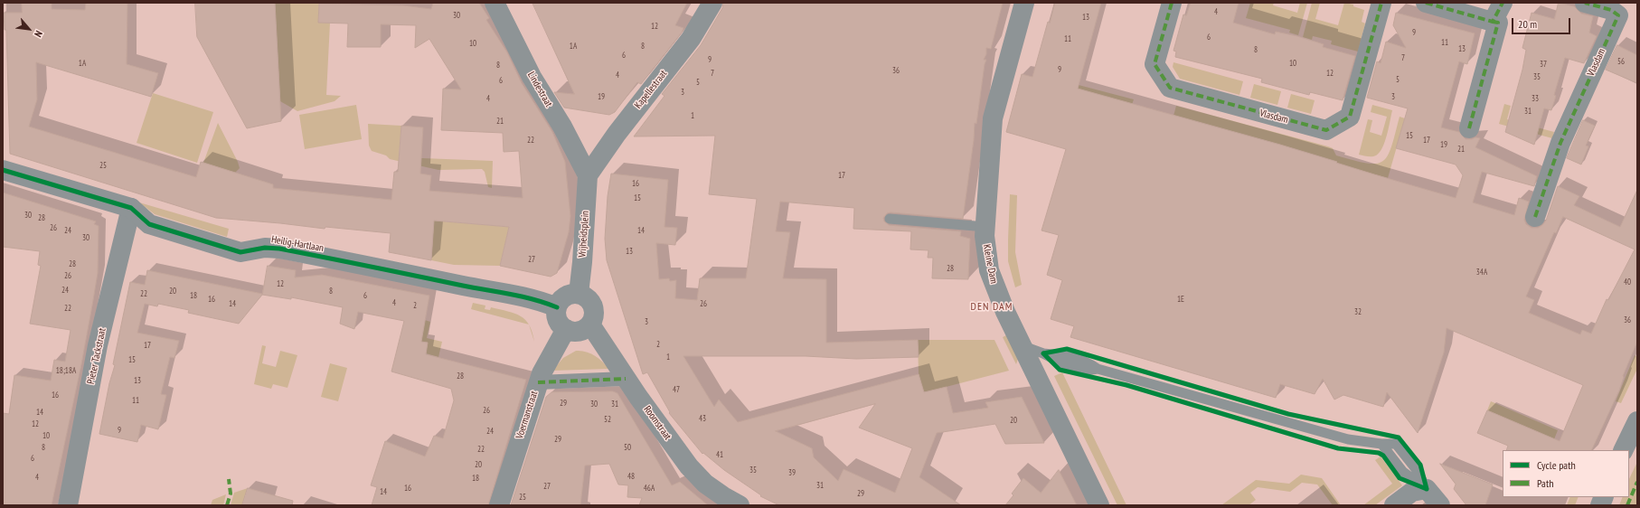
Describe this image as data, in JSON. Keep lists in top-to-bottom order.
{
  "streets": {
    "street": [
      "Vlasdam",
      "Lindestraat",
      "Kapellestraat",
      "Vrijheidsplein",
      "Heilig-Hartlaan",
      "Kleine Dam",
      "Pieter Tackstraat",
      "Voermanstraat",
      "Roomstraat"
    ]
  },
  "crossings": [
    ["Lindestraat", "Kapellestraat"],
    ["Lindestraat", "Vrijheidsplein"],
    ["Kapellestraat", "Vrijheidsplein"],
    ["Vrijheidsplein", "Heilig-Hartlaan"],
    ["Vrijheidsplein", "Voermanstraat"],
    ["Vrijheidsplein", "Roomstraat"],
    ["Heilig-Hartlaan", "Pieter Tackstraat"],
    ["Heilig-Hartlaan", "Voermanstraat"],
    ["Heilig-Hartlaan", "Roomstraat"],
    ["Voermanstraat", "Roomstraat"]
  ],
  "districts": ["DEN DAM"],
  "house_numbers": [
    "4",
    "30",
    "13",
    "12",
    "9",
    "6",
    "11",
    "11",
    "10",
    "1A",
    "8",
    "13",
    "8",
    "6",
    "7",
    "9",
    "56",
    "1A",
    "10",
    "37",
    "8",
    "9",
    "36",
    "7",
    "12",
    "4",
    "35",
    "5",
    "6",
    "5",
    "3",
    "19",
    "3",
    "4",
    "33",
    "31",
    "1",
    "21",
    "15",
    "22",
    "17",
    "19",
    "21",
    "25",
    "17",
    "16",
    "15",
    "30",
    "28",
    "26",
    "24",
    "14",
    "30",
    "13",
    "27",
    "28",
    "28",
    "34A",
    "26",
    "40",
    "12",
    "24",
    "20",
    "8",
    "22",
    "18",
    "6",
    "16",
    "1E",
    "4",
    "14",
    "26",
    "2",
    "22",
    "32",
    "36",
    "3",
    "2",
    "17",
    "1",
    "15",
    "18;18A",
    "28",
    "13",
    "47",
    "16",
    "11",
    "29",
    "30",
    "31",
    "26",
    "14",
    "43",
    "52",
    "20",
    "12",
    "9",
    "24",
    "10",
    "29",
    "8",
    "50",
    "22",
    "41",
    "6",
    "20",
    "35",
    "39",
    "48",
    "4",
    "18",
    "31",
    "27",
    "16",
    "46A",
    "14",
    "29",
    "25"
  ],
  "legend": ["Cycle path", "Path"],
  "scale_bar": "20 m",
  "north": "bottom right"
}
